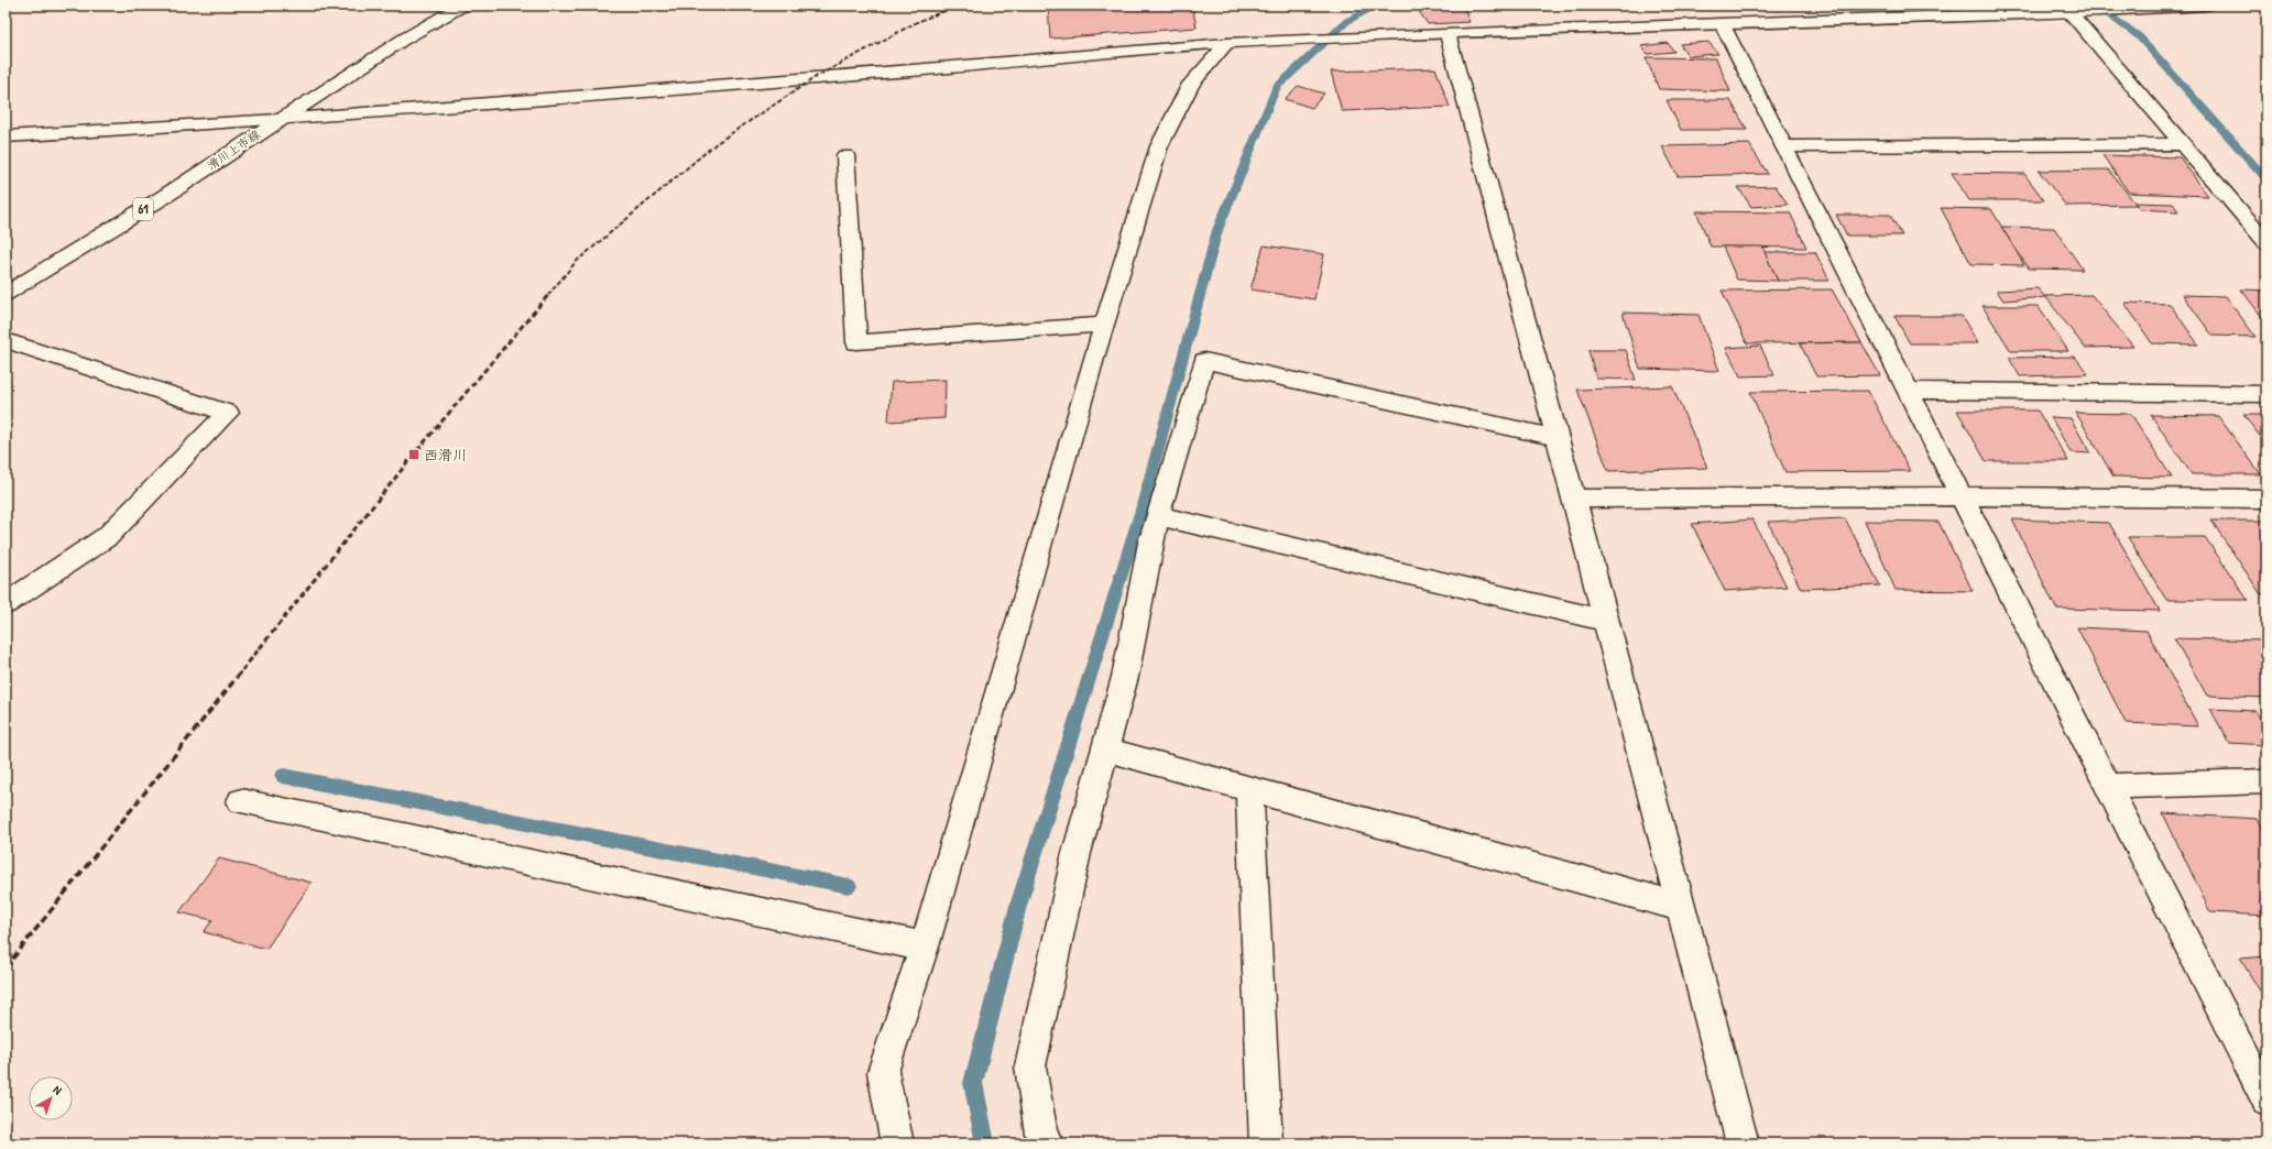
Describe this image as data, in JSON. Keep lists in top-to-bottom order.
{
  "streets": {
    "street": ["滑川上市線", "61"]
  },
  "places": {
    "transit": ["西滑川"]
  },
  "north": "top right"
}
